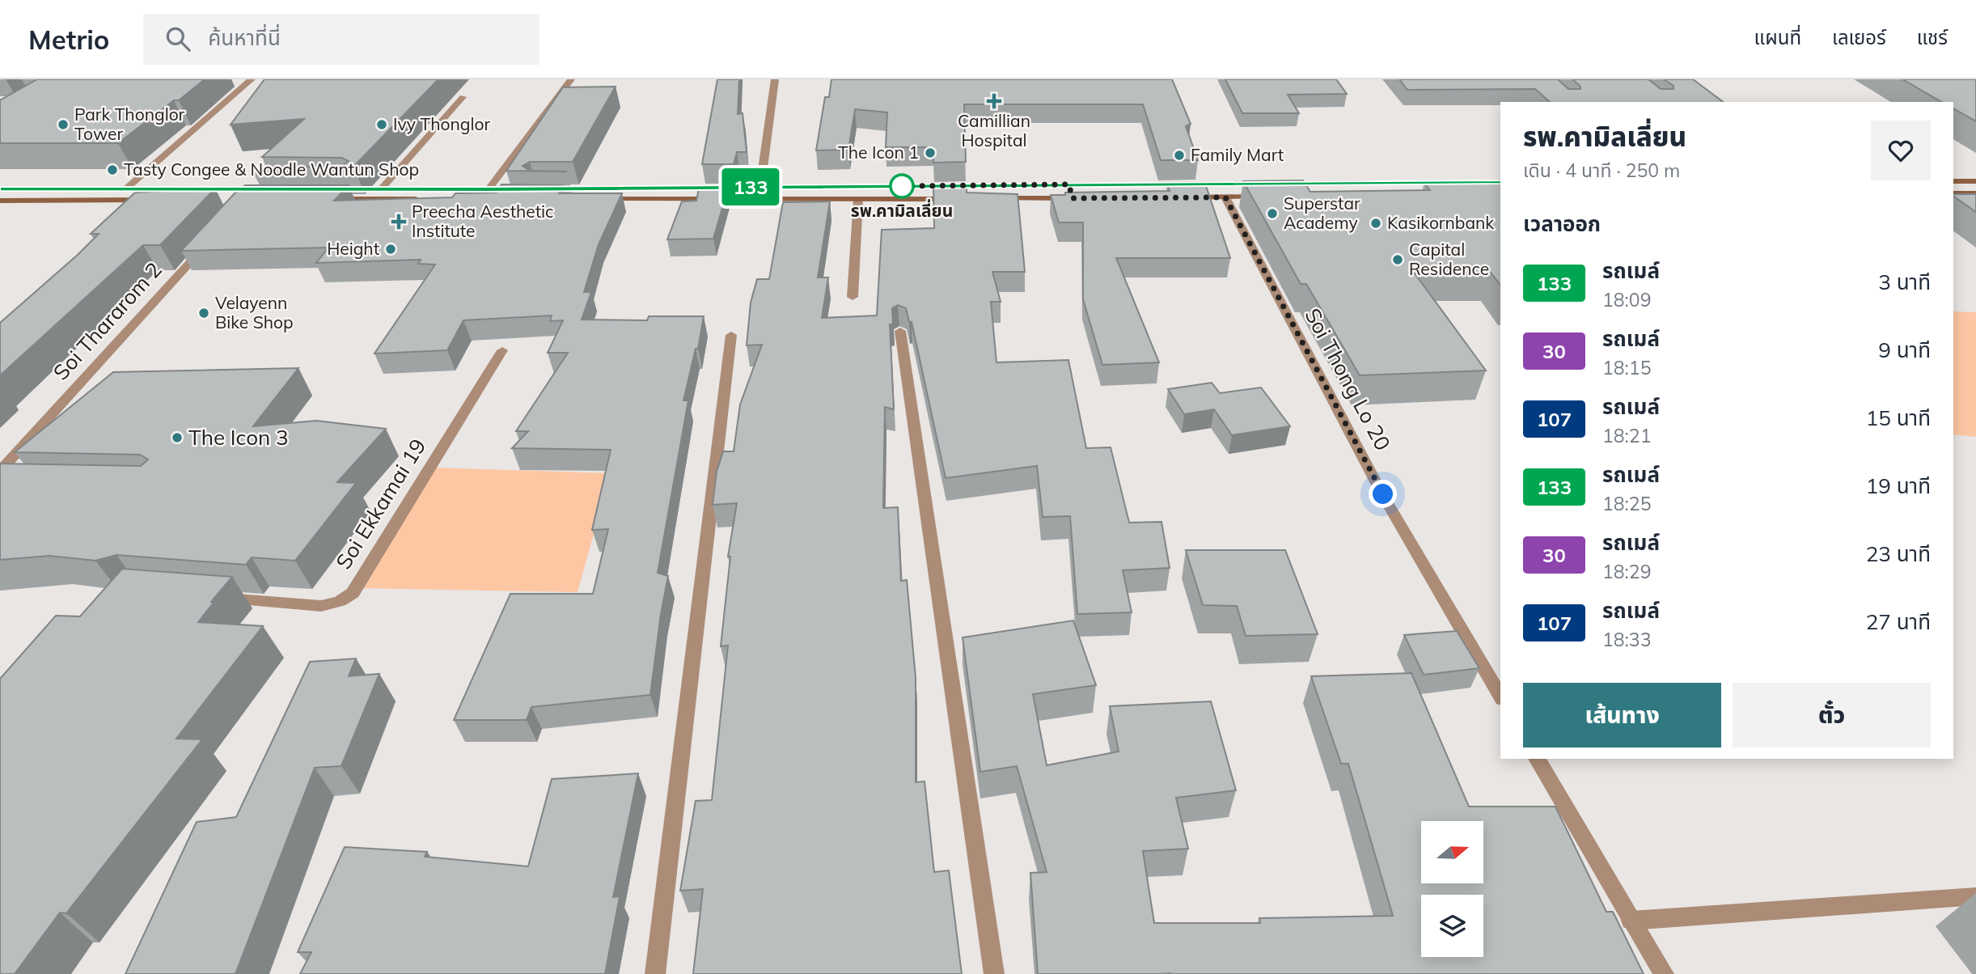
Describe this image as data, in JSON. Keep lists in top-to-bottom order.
{
  "streets": {
    "street": ["Soi Thararom 2", "Soi Thong Lo 20", "Soi Ekkamai 19"]
  },
  "places": {
    "health": ["Camillian Hospital", "Preecha Aesthetic Institute"],
    "other": [
      "Park Thonglor Tower",
      "Ivy Thonglor",
      "The Icon 1",
      "Family Mart",
      "Tasty Congee & Noodle Wantun Shop",
      "รพ.คามิลเลี่ยน",
      "Superstar Academy",
      "Kasikornbank",
      "Height",
      "Capital Residence",
      "Velayenn Bike Shop",
      "The Icon 3"
    ]
  },
  "lines": ["bus line 133"],
  "north": "right",
  "page": {
    "header": "Metrio",
    "search": "ค้นหาที่นี่",
    "nav": ["แผนที่", "เลเยอร์", "แชร์"],
    "on_map": "133",
    "heading": [
      ["รพ.คามิลเลี่ยน", "เดิน · 4 นาที · 250 m"],
      "เวลาออก"
    ],
    "list": [
      {
        "mark": "133",
        "name": "รถเมล์",
        "note": "18:09",
        "value": "3 นาที"
      },
      {
        "mark": "30",
        "name": "รถเมล์",
        "note": "18:15",
        "value": "9 นาที"
      },
      {
        "mark": "107",
        "name": "รถเมล์",
        "note": "18:21",
        "value": "15 นาที"
      },
      {
        "mark": "133",
        "name": "รถเมล์",
        "note": "18:25",
        "value": "19 นาที"
      },
      {
        "mark": "30",
        "name": "รถเมล์",
        "note": "18:29",
        "value": "23 นาที"
      },
      {
        "mark": "107",
        "name": "รถเมล์",
        "note": "18:33",
        "value": "27 นาที"
      }
    ],
    "buttons": ["เส้นทาง", "ตั๋ว"]
  }
}
